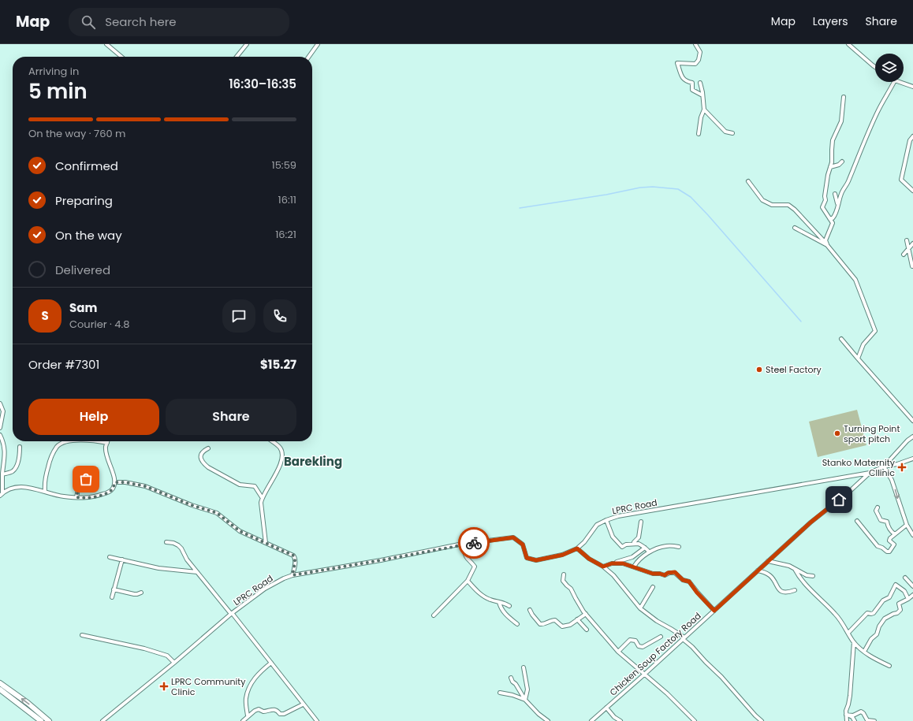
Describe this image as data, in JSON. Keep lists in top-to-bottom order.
{
  "streets": {
    "street": ["LPRC Road", "Chicken Soup Factory Road"]
  },
  "crossings": [
    ["LPRC Road", "Chicken Soup Factory Road"]
  ],
  "districts": ["Barekling"],
  "places": {
    "other": ["Steel Factory", "Turning Point sport pitch"],
    "health": ["Stanko Maternity Cllinic", "LPRC Community Clinic"]
  },
  "page": {
    "header": "Map",
    "search": "Search here",
    "nav": ["Map", "Layers", "Share"],
    "heading": ["5 min", "Arriving in", "16:30–16:35"],
    "panel": [
      "Sam",
      "Courier · 4.8",
      "Order #7301",
      "$15.27"
    ],
    "bar": "On the way · 760 m",
    "list": [
      ["Confirmed", "15:59"],
      ["Preparing", "16:11"],
      ["On the way", "16:21"],
      "Delivered"
    ],
    "round": "S",
    "buttons": ["Help", "Share"]
  }
}
